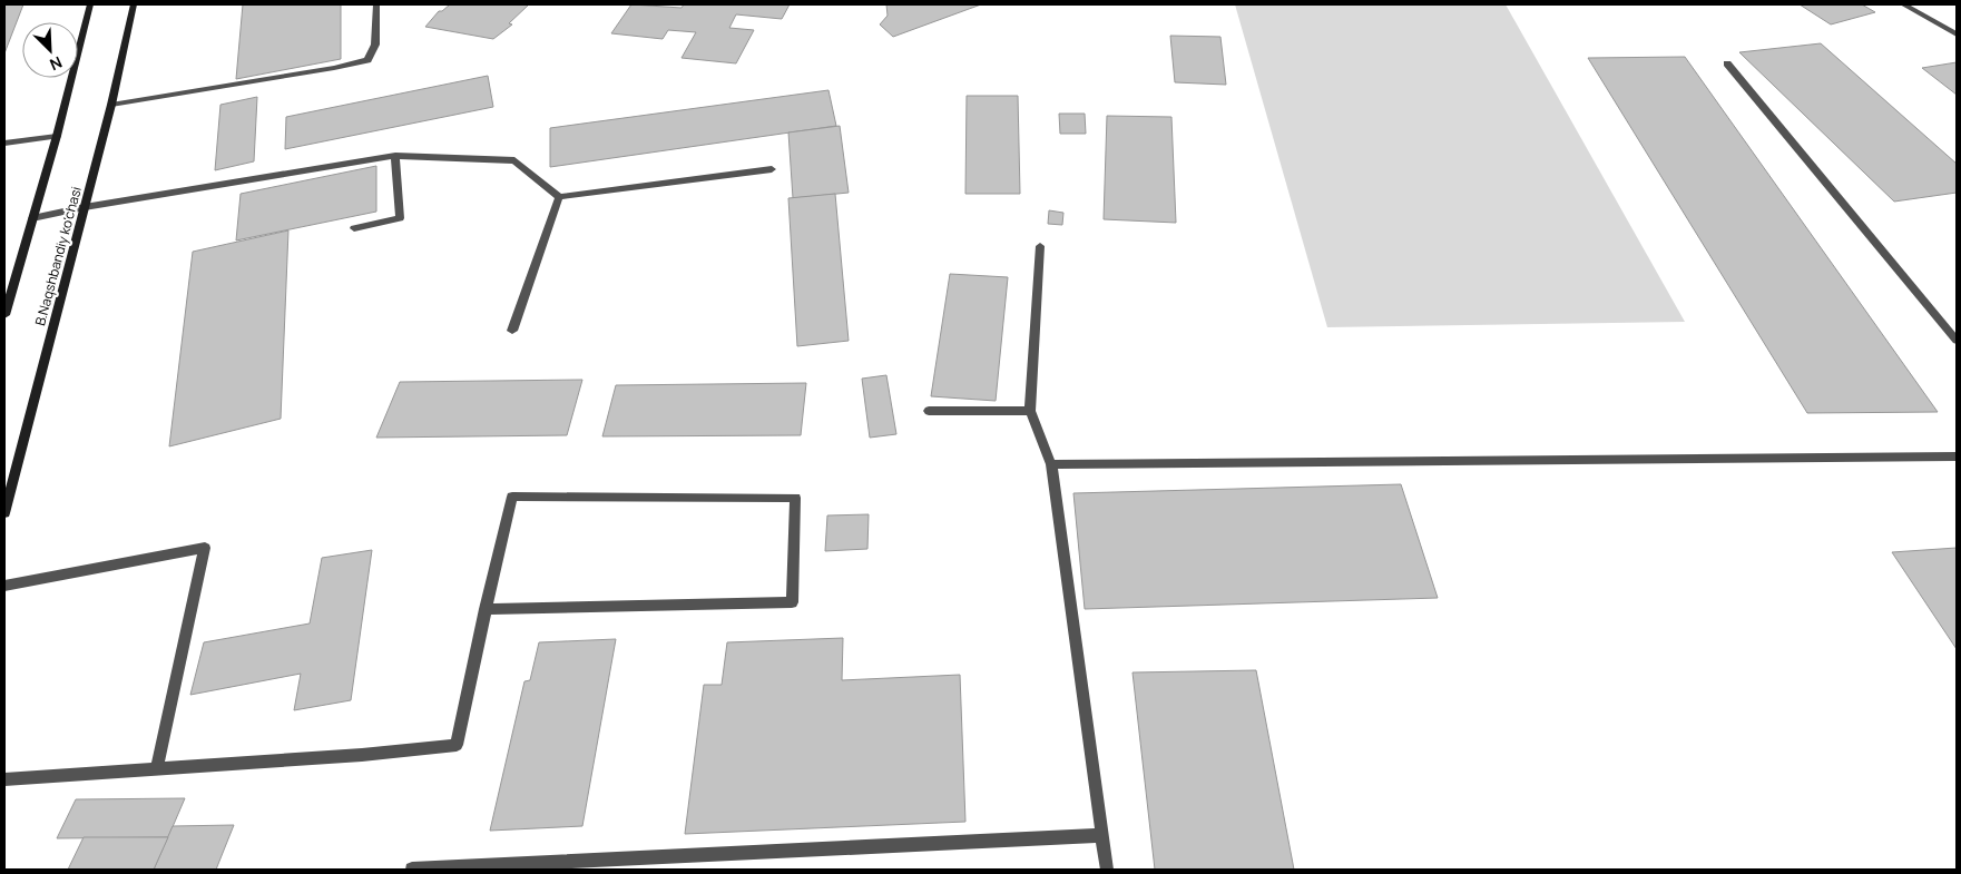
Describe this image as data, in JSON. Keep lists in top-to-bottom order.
{
  "streets": {
    "main road": ["B.Naqshbandiy ko'chasi"]
  },
  "north": "bottom right"
}
